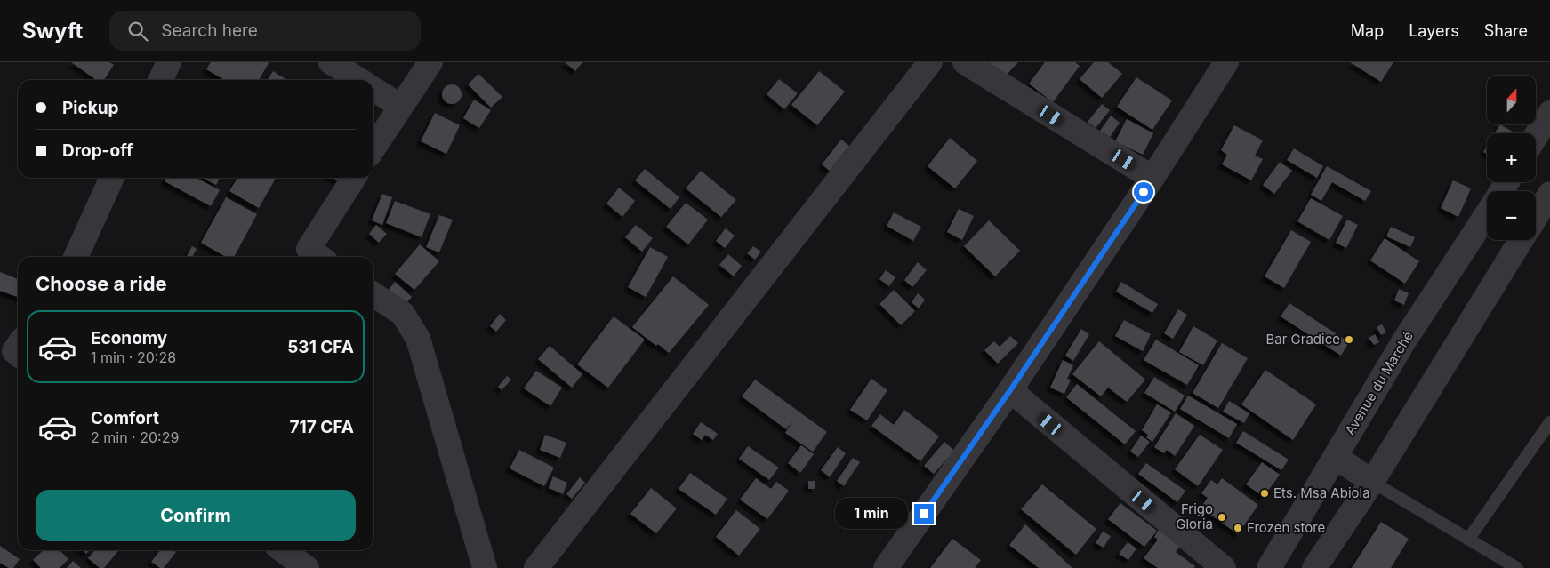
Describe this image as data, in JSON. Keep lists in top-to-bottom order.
{
  "streets": {
    "street": ["Avenue du Marché"]
  },
  "places": [
    "Bar Gradice",
    "Ets. Msa Abiola",
    "Frigo Gloria",
    "Frozen store"
  ],
  "north": "top",
  "page": {
    "header": "Swyft",
    "search": "Search here",
    "nav": ["Map", "Layers", "Share"],
    "map_buttons": ["+", "−"],
    "banner": ["Pickup", "Drop-off"],
    "heading": "Choose a ride",
    "list": [
      {
        "name": "Economy",
        "note": "1 min · 20:28",
        "value": "531 CFA"
      },
      {
        "name": "Comfort",
        "note": "2 min · 20:29",
        "value": "717 CFA"
      }
    ],
    "buttons": "Confirm",
    "bubble": "1 min"
  }
}
